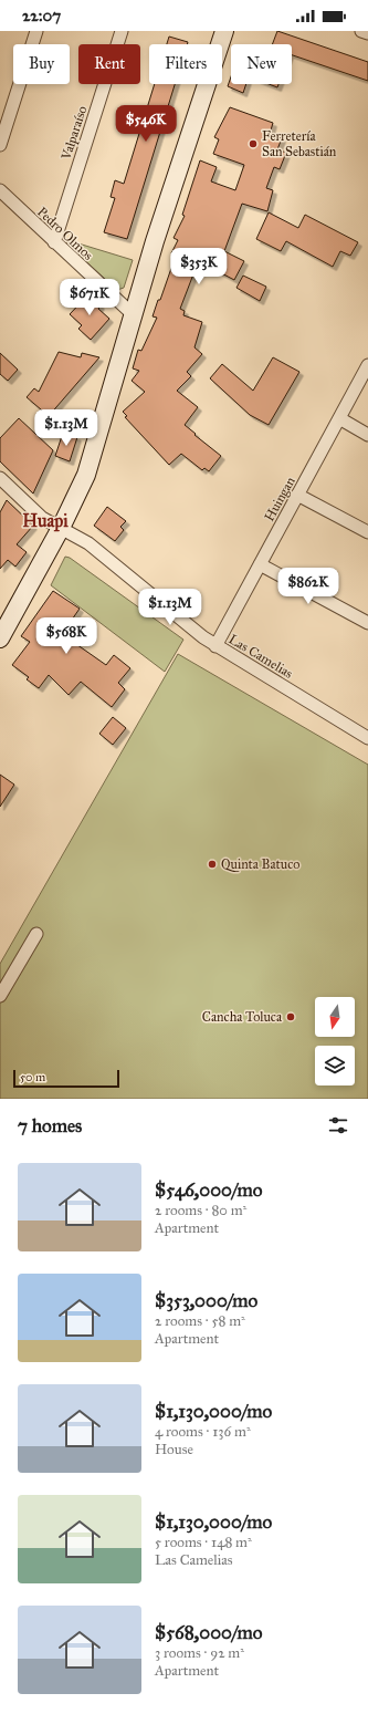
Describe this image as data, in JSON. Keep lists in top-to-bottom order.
{
  "streets": {
    "street": [
      "Valparaíso",
      "Pedro Olmos",
      "Huingan",
      "Las Camelias"
    ]
  },
  "crossings": [
    ["Valparaíso", "Pedro Olmos"],
    ["Huingan", "Las Camelias"]
  ],
  "districts": ["Huapi"],
  "places": ["Ferretería San Sebastián", "Quinta Batuco", "Cancha Toluca"],
  "scale_bar": "50 m",
  "north": "bottom",
  "page": {
    "status": "22:07",
    "chip": [
      "Buy",
      "Rent",
      "Filters",
      "New"
    ],
    "price": [
      "$546K",
      "$353K",
      "$671K",
      "$1.13M",
      "$862K",
      "$1.13M",
      "$568K"
    ],
    "scale": "50 m",
    "heading": "7 homes",
    "list": [
      {
        "name": "$546,000/mo",
        "note": "2 rooms · 80 m² · Apartment"
      },
      {
        "name": "$353,000/mo",
        "note": "2 rooms · 58 m² · Apartment"
      },
      {
        "name": "$1,130,000/mo",
        "note": "4 rooms · 136 m² · House"
      },
      {
        "name": "$1,130,000/mo",
        "note": "5 rooms · 148 m² · Las Camelias"
      },
      {
        "name": "$568,000/mo",
        "note": "3 rooms · 92 m² · Apartment"
      }
    ]
  }
}
